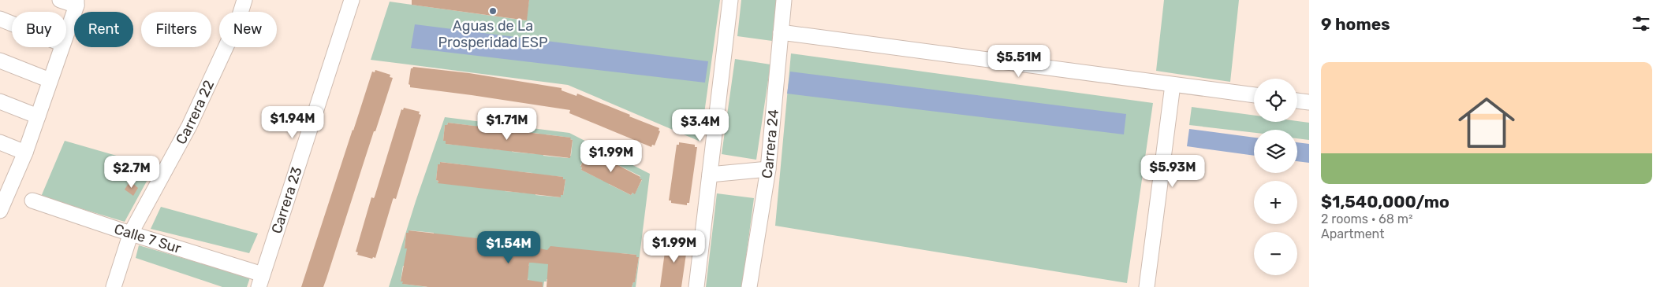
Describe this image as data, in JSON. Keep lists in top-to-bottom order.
{
  "streets": {
    "street": [
      "Carrera 22",
      "Carrera 24",
      "Carrera 23",
      "Calle 7 Sur"
    ]
  },
  "crossings": [
    ["Carrera 22", "Calle 7 Sur"],
    ["Carrera 23", "Calle 7 Sur"]
  ],
  "places": ["Aguas de La Prosperidad ESP"],
  "page": {
    "heading": "9 homes",
    "chip": [
      "Buy",
      "Rent",
      "Filters",
      "New"
    ],
    "price": [
      "$5.51M",
      "$1.94M",
      "$1.71M",
      "$3.4M",
      "$1.99M",
      "$5.93M",
      "$2.7M",
      "$1.99M",
      "$1.54M"
    ],
    "list": [
      {
        "name": "$1,540,000/mo",
        "note": "2 rooms · 68 m² · Apartment"
      }
    ],
    "map_buttons": ["+", "−"]
  }
}
